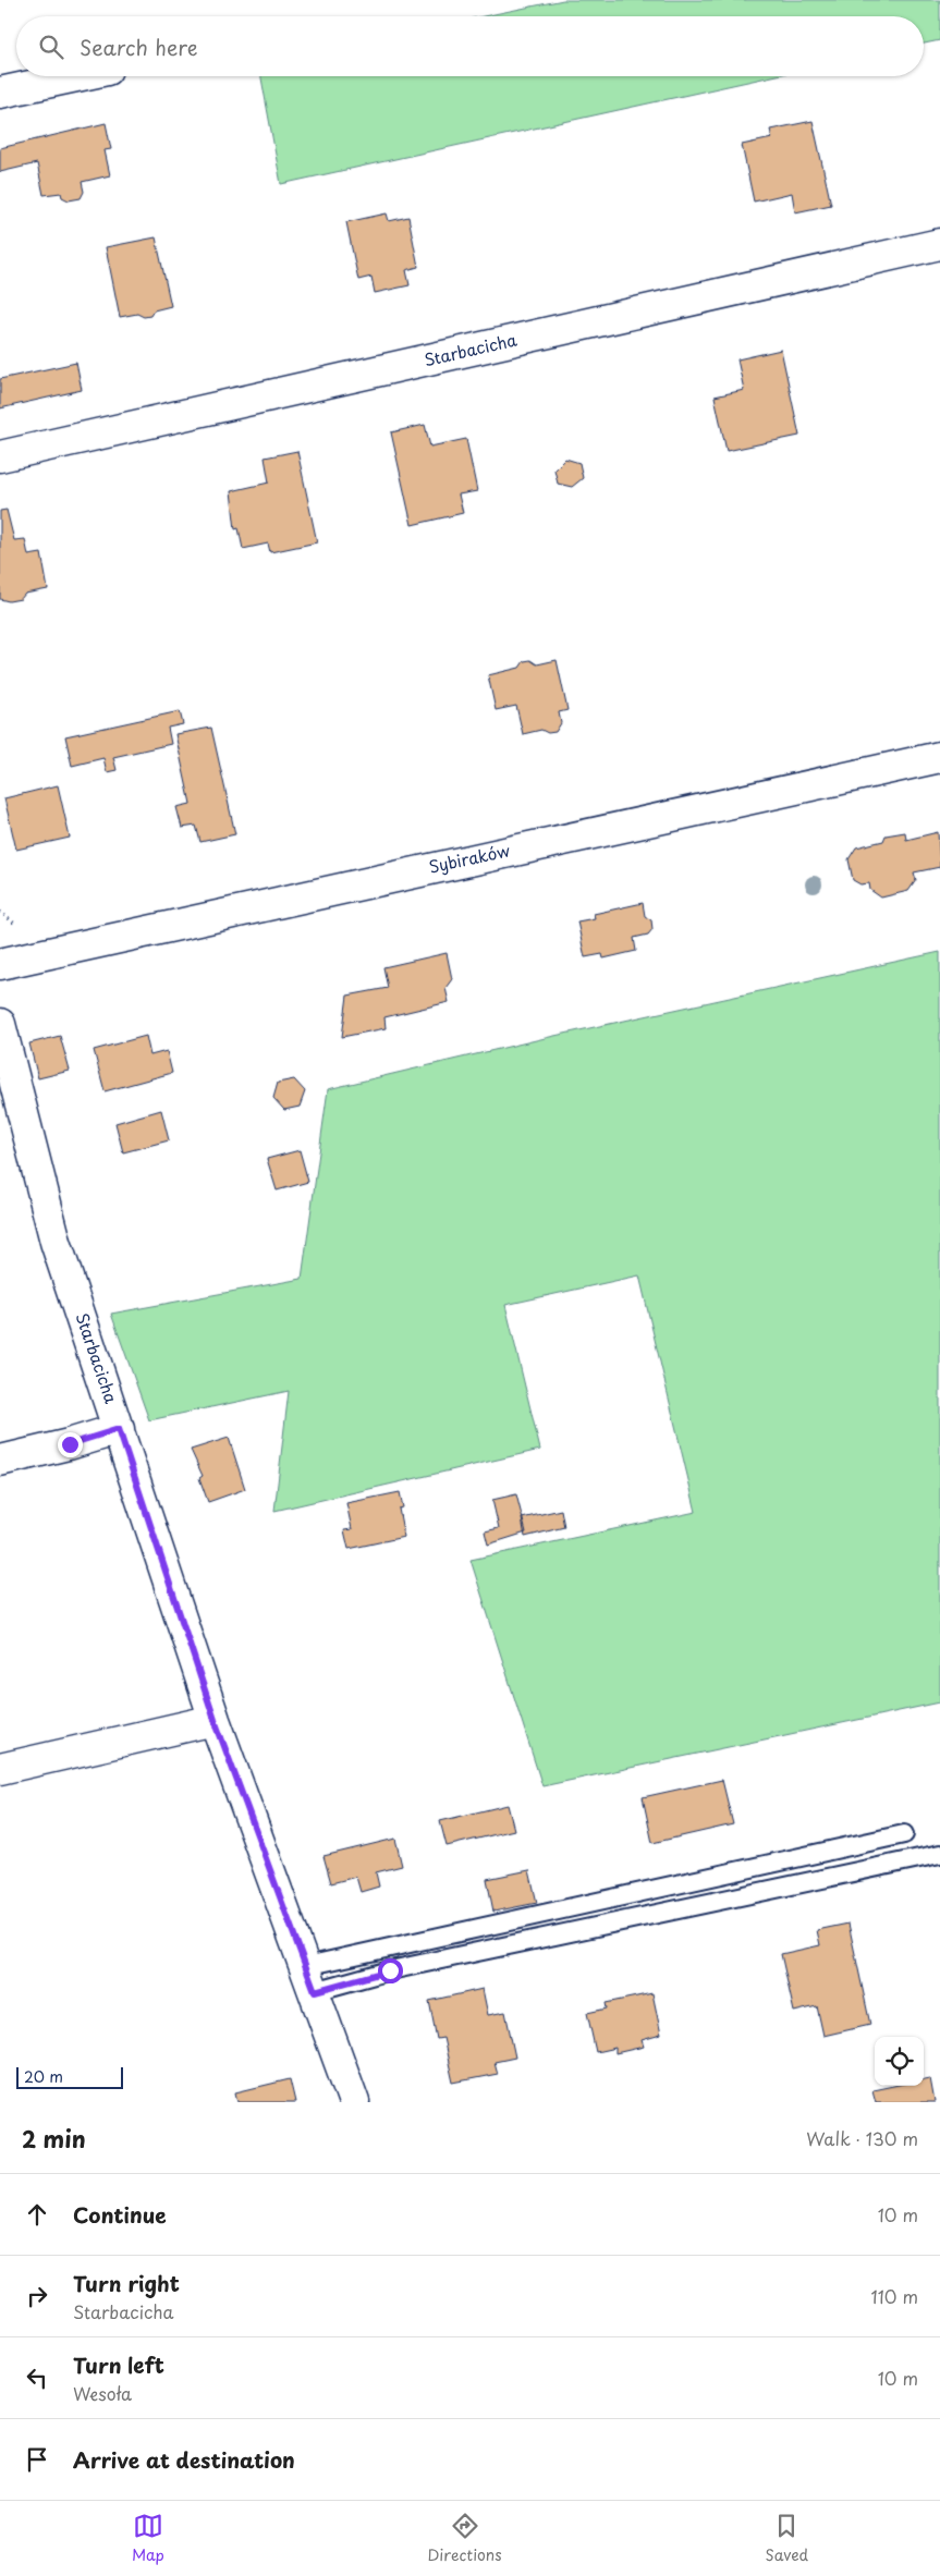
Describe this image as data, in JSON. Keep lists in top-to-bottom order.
{
  "streets": {
    "street": ["Starbacicha", "Sybiraków"]
  },
  "scale_bar": "20 m",
  "page": {
    "search": "Search here",
    "scale": "20 m",
    "heading": ["2 min", "Walk · 130 m"],
    "list": [
      ["Continue", "10 m"],
      ["Turn right", "Starbacicha", "110 m"],
      ["Turn left", "Wesoła", "10 m"],
      "Arrive at destination"
    ],
    "nav": ["Map", "Directions", "Saved"]
  }
}
